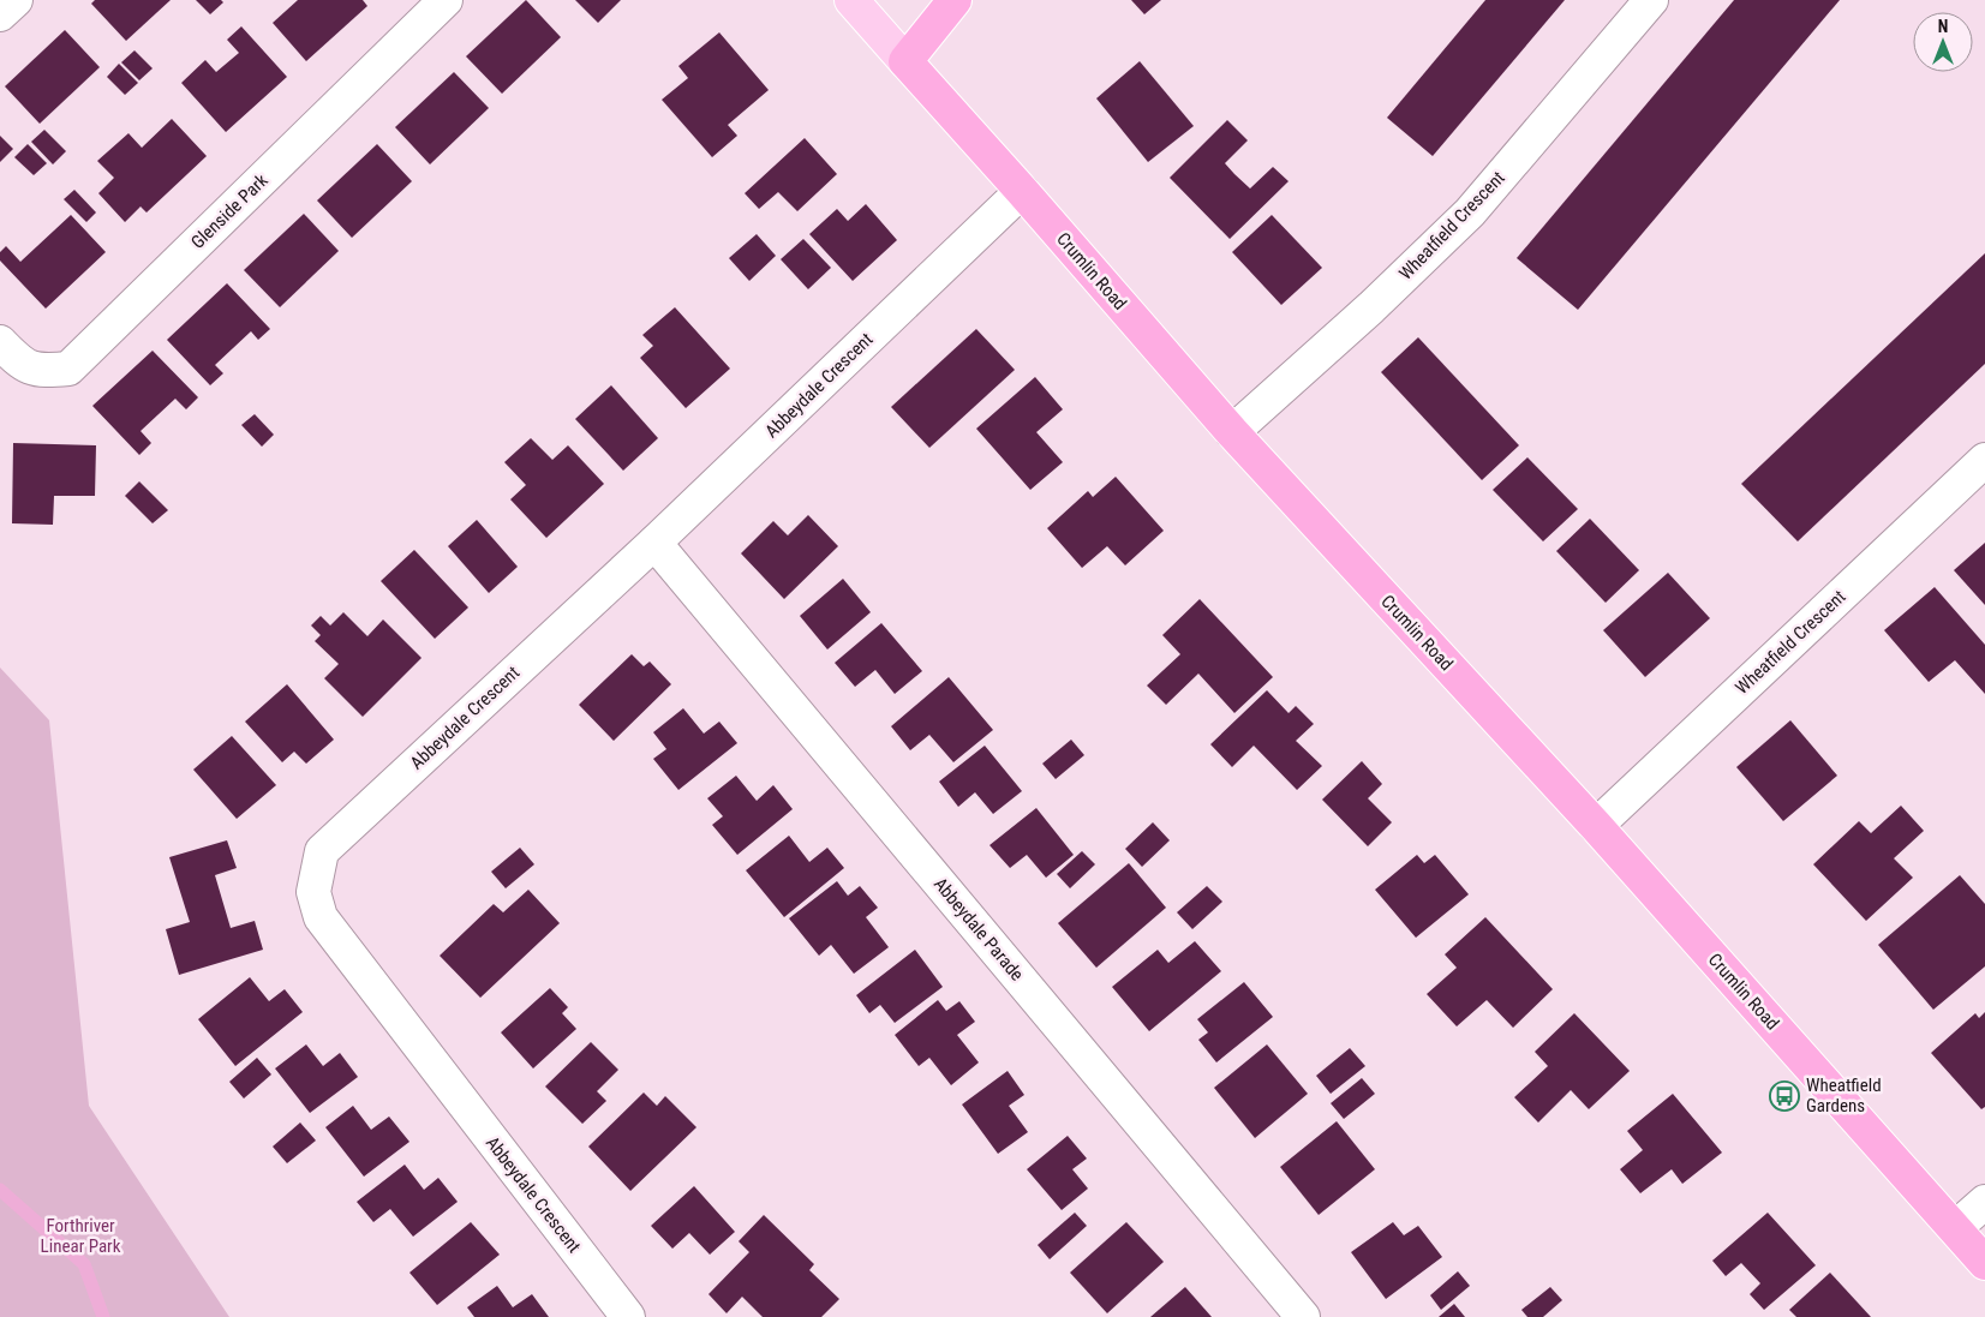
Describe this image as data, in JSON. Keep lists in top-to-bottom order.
{
  "streets": {
    "highway": ["Crumlin Road"],
    "street": [
      "Glenside Park",
      "Wheatfield Crescent",
      "Abbeydale Crescent",
      "Abbeydale Parade"
    ]
  },
  "crossings": [
    ["Wheatfield Crescent", "Crumlin Road"],
    ["Crumlin Road", "Abbeydale Crescent"],
    ["Abbeydale Crescent", "Abbeydale Parade"]
  ],
  "parks": ["Forthriver Linear Park"],
  "places": {
    "bus stop": ["Wheatfield Gardens"]
  },
  "north": "top"
}
